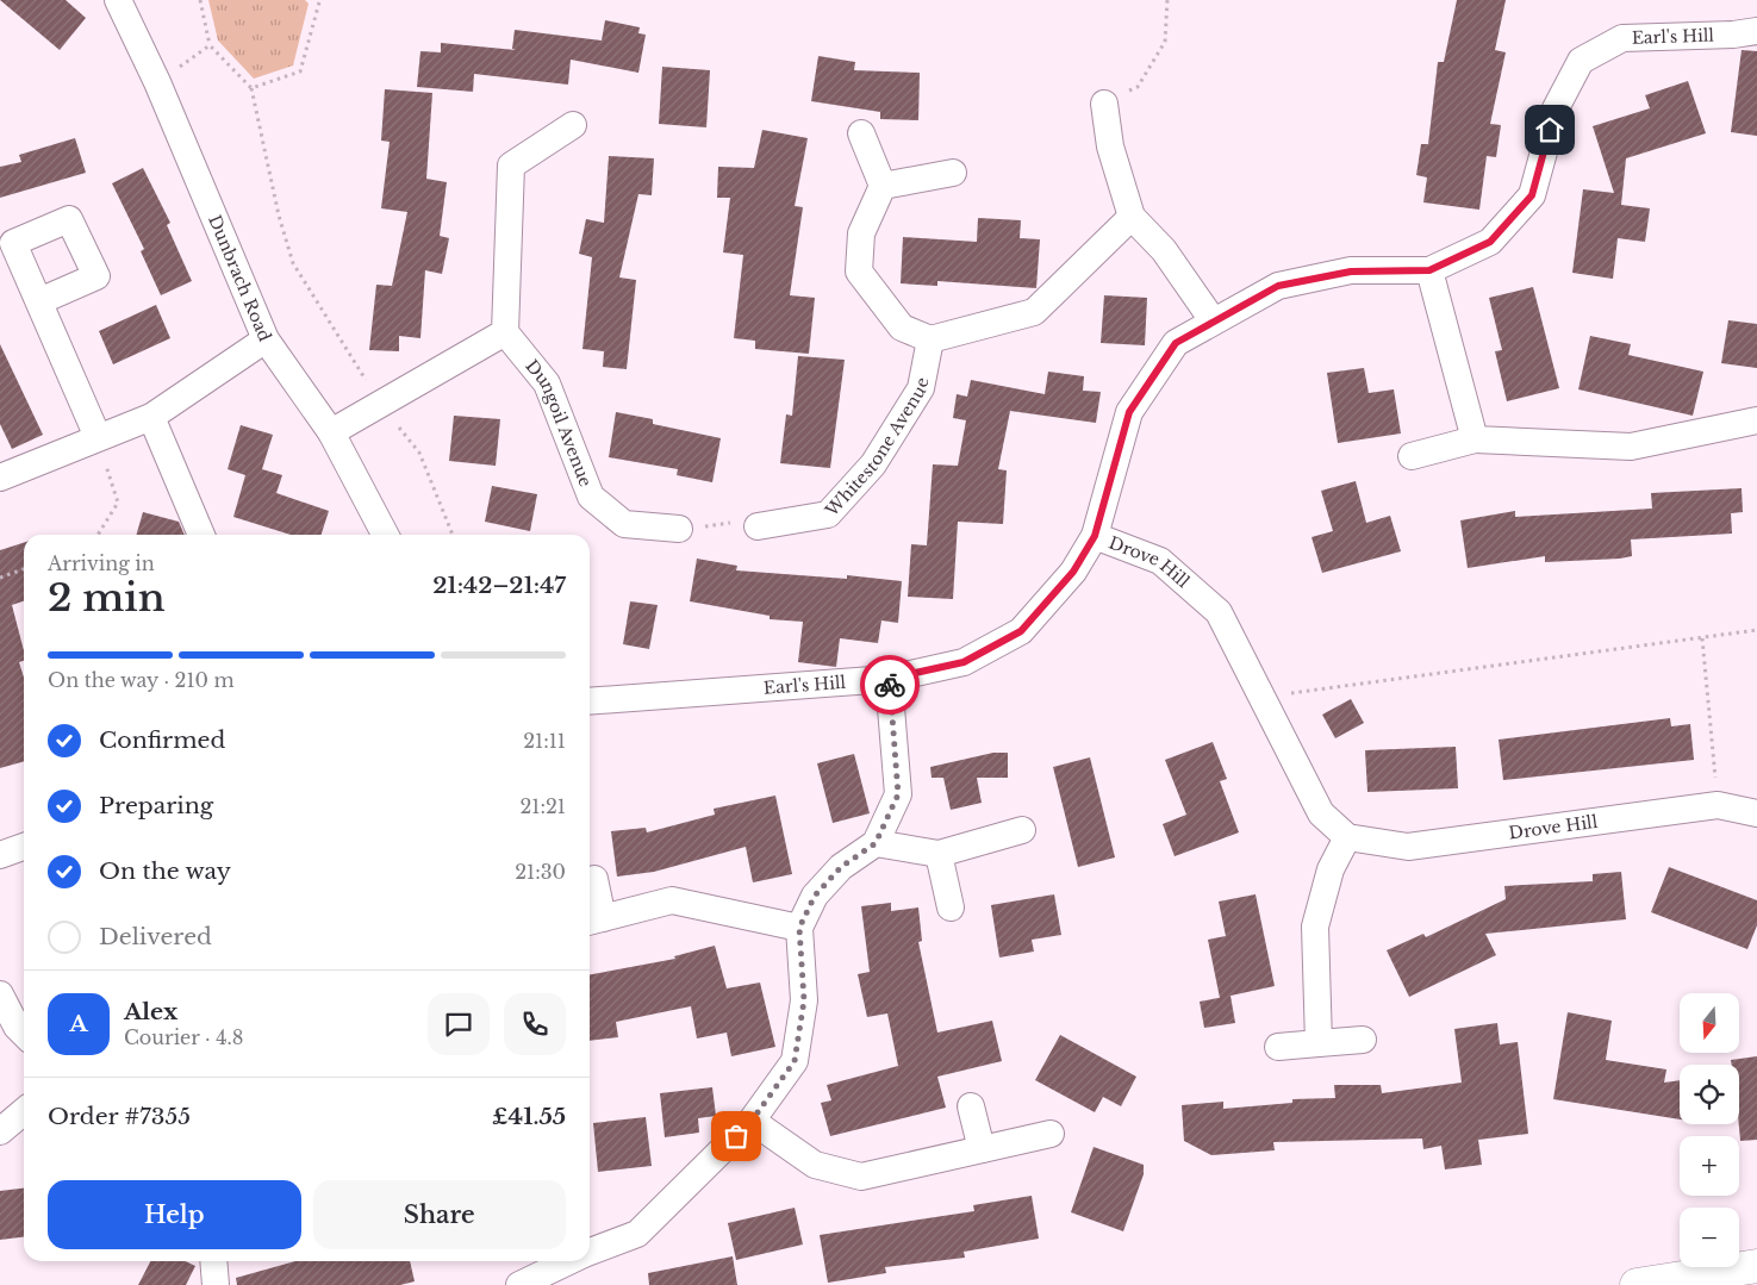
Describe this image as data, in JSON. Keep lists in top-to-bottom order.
{
  "streets": {
    "street": [
      "Earl's Hill",
      "Dunbrach Road",
      "Dungoil Avenue",
      "Whitestone Avenue",
      "Drove Hill"
    ]
  },
  "crossings": [
    ["Earl's Hill", "Drove Hill"]
  ],
  "north": "bottom",
  "page": {
    "heading": ["2 min", "Arriving in", "21:42–21:47"],
    "panel": [
      "Alex",
      "Courier · 4.8",
      "Order #7355",
      "£41.55"
    ],
    "bar": "On the way · 210 m",
    "list": [
      ["Confirmed", "21:11"],
      ["Preparing", "21:21"],
      ["On the way", "21:30"],
      "Delivered"
    ],
    "map_buttons": ["+", "−"],
    "round": "A",
    "buttons": ["Help", "Share"]
  }
}
